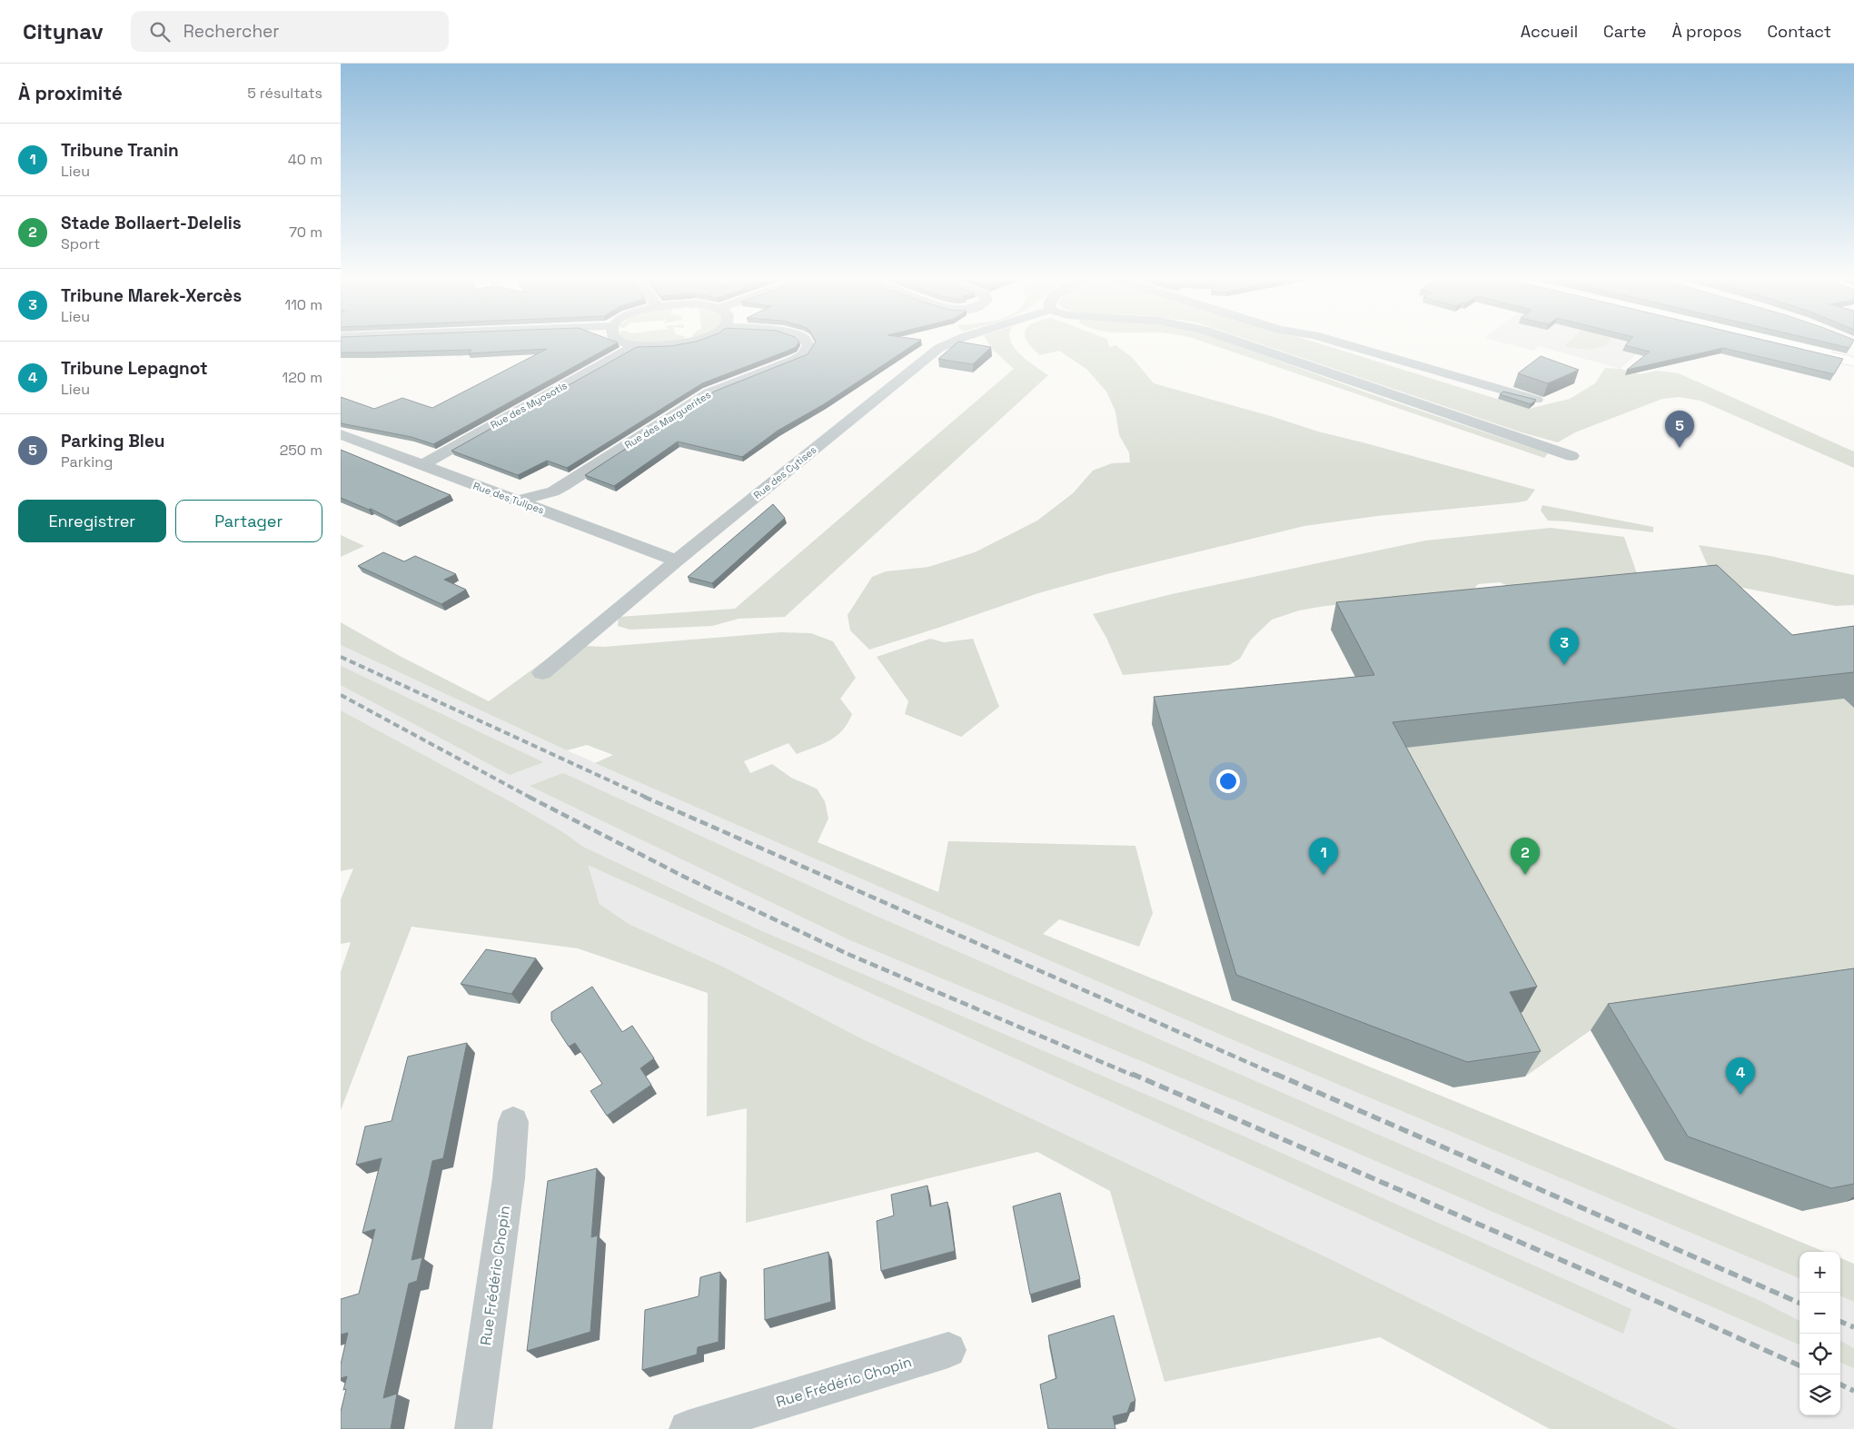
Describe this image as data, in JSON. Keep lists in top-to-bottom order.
{
  "streets": {
    "street": [
      "Rue des Myosotis",
      "Rue des Marguerites",
      "Rue des Cytises",
      "Rue des Tulipes",
      "Rue Frédéric Chopin"
    ]
  },
  "crossings": [
    ["Rue des Myosotis", "Rue des Tulipes"],
    ["Rue des Marguerites", "Rue des Tulipes"],
    ["Rue des Cytises", "Rue des Tulipes"]
  ],
  "page": {
    "header": "Citynav",
    "search": "Rechercher",
    "nav": [
      "Accueil",
      "Carte",
      "À propos",
      "Contact"
    ],
    "heading": ["À proximité", "5 résultats"],
    "list": [
      {
        "mark": "1",
        "name": "Tribune Tranin",
        "note": "Lieu",
        "value": "40 m"
      },
      {
        "mark": "2",
        "name": "Stade Bollaert-Delelis",
        "note": "Sport",
        "value": "70 m"
      },
      {
        "mark": "3",
        "name": "Tribune Marek-Xercès",
        "note": "Lieu",
        "value": "110 m"
      },
      {
        "mark": "4",
        "name": "Tribune Lepagnot",
        "note": "Lieu",
        "value": "120 m"
      },
      {
        "mark": "5",
        "name": "Parking Bleu",
        "note": "Parking",
        "value": "250 m"
      }
    ],
    "pins": [
      "5",
      "3",
      "1",
      "2",
      "4"
    ],
    "buttons": ["Enregistrer", "Partager"],
    "map_buttons": ["+", "−"]
  }
}
